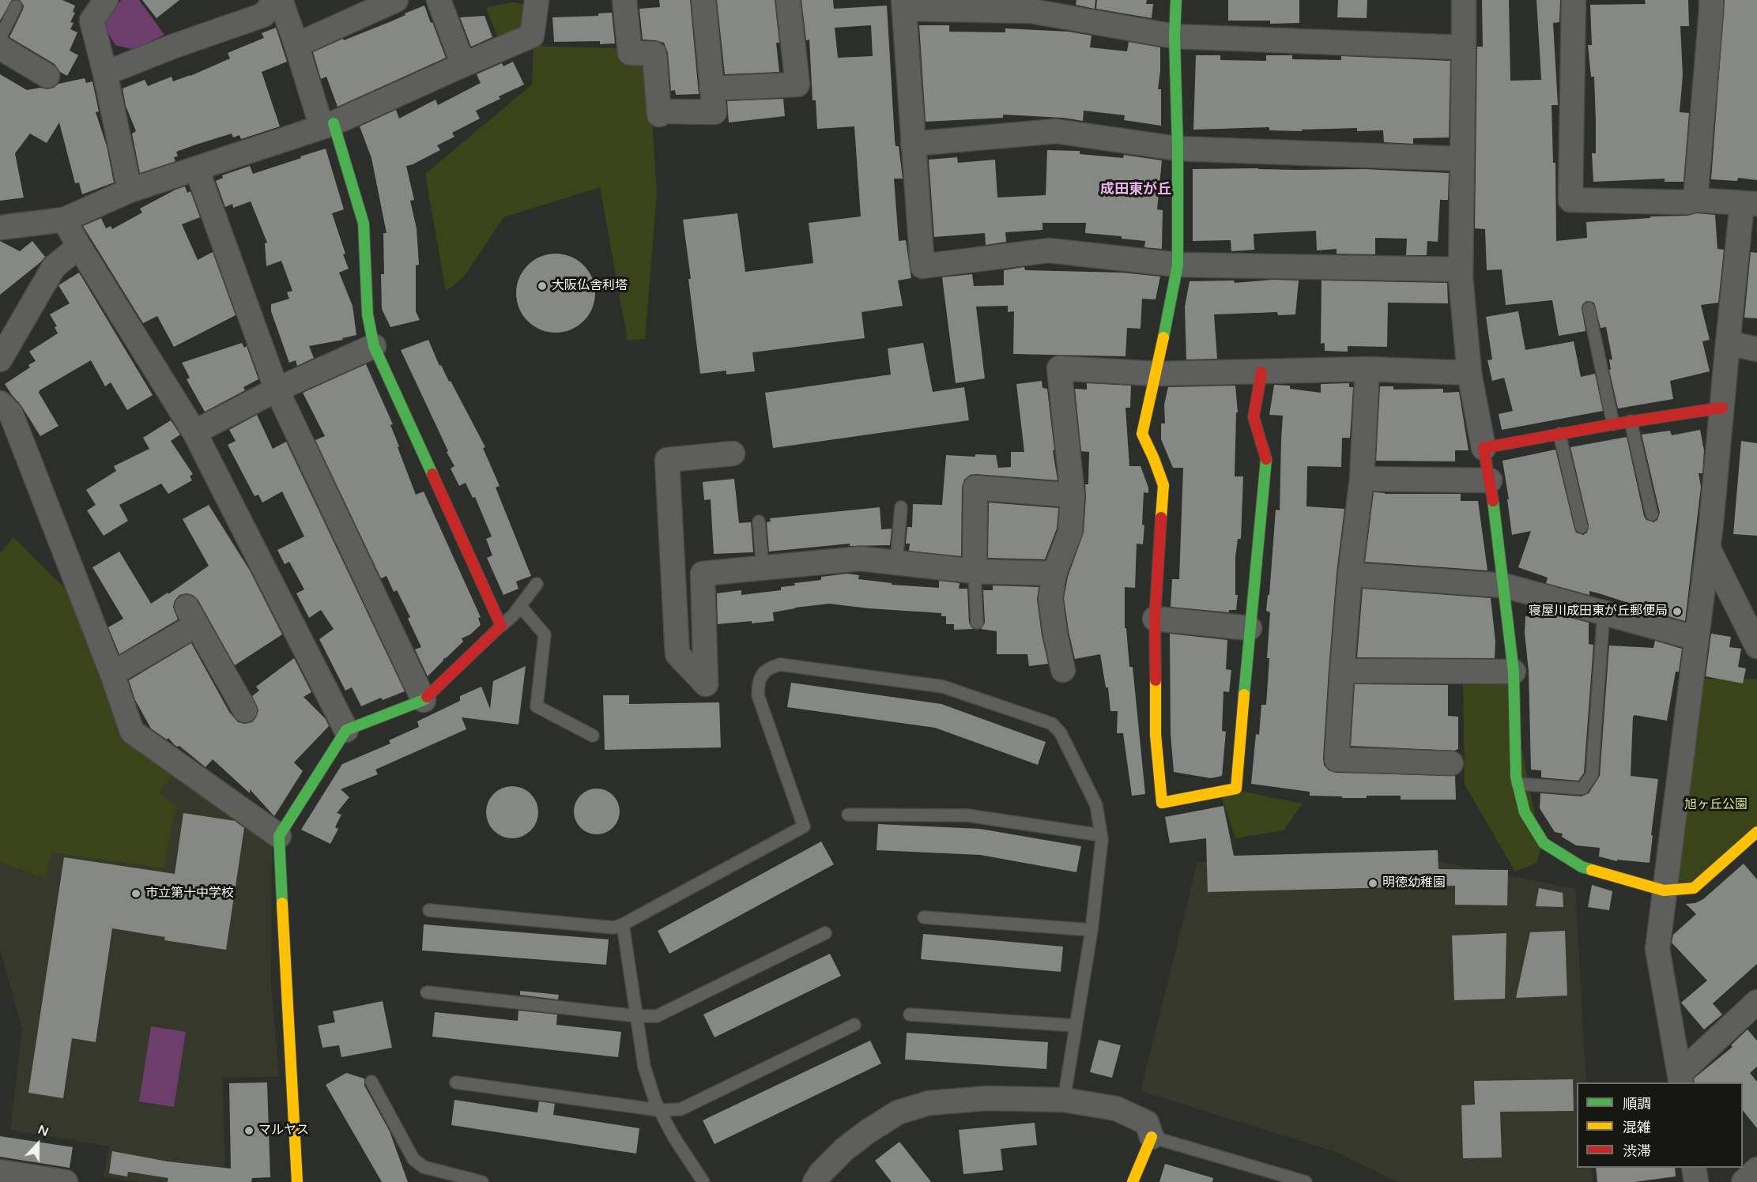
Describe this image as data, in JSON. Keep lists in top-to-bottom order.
{
  "districts": ["成田東が丘"],
  "parks": ["旭ヶ丘公園"],
  "places": [
    "大阪仏舎利塔",
    "寝屋川成田東が丘郵便局",
    "明徳幼稚園",
    "市立第十中学校",
    "マルヤス"
  ],
  "legend": ["順調", "混雑", "渋滞"],
  "north": "top"
}
